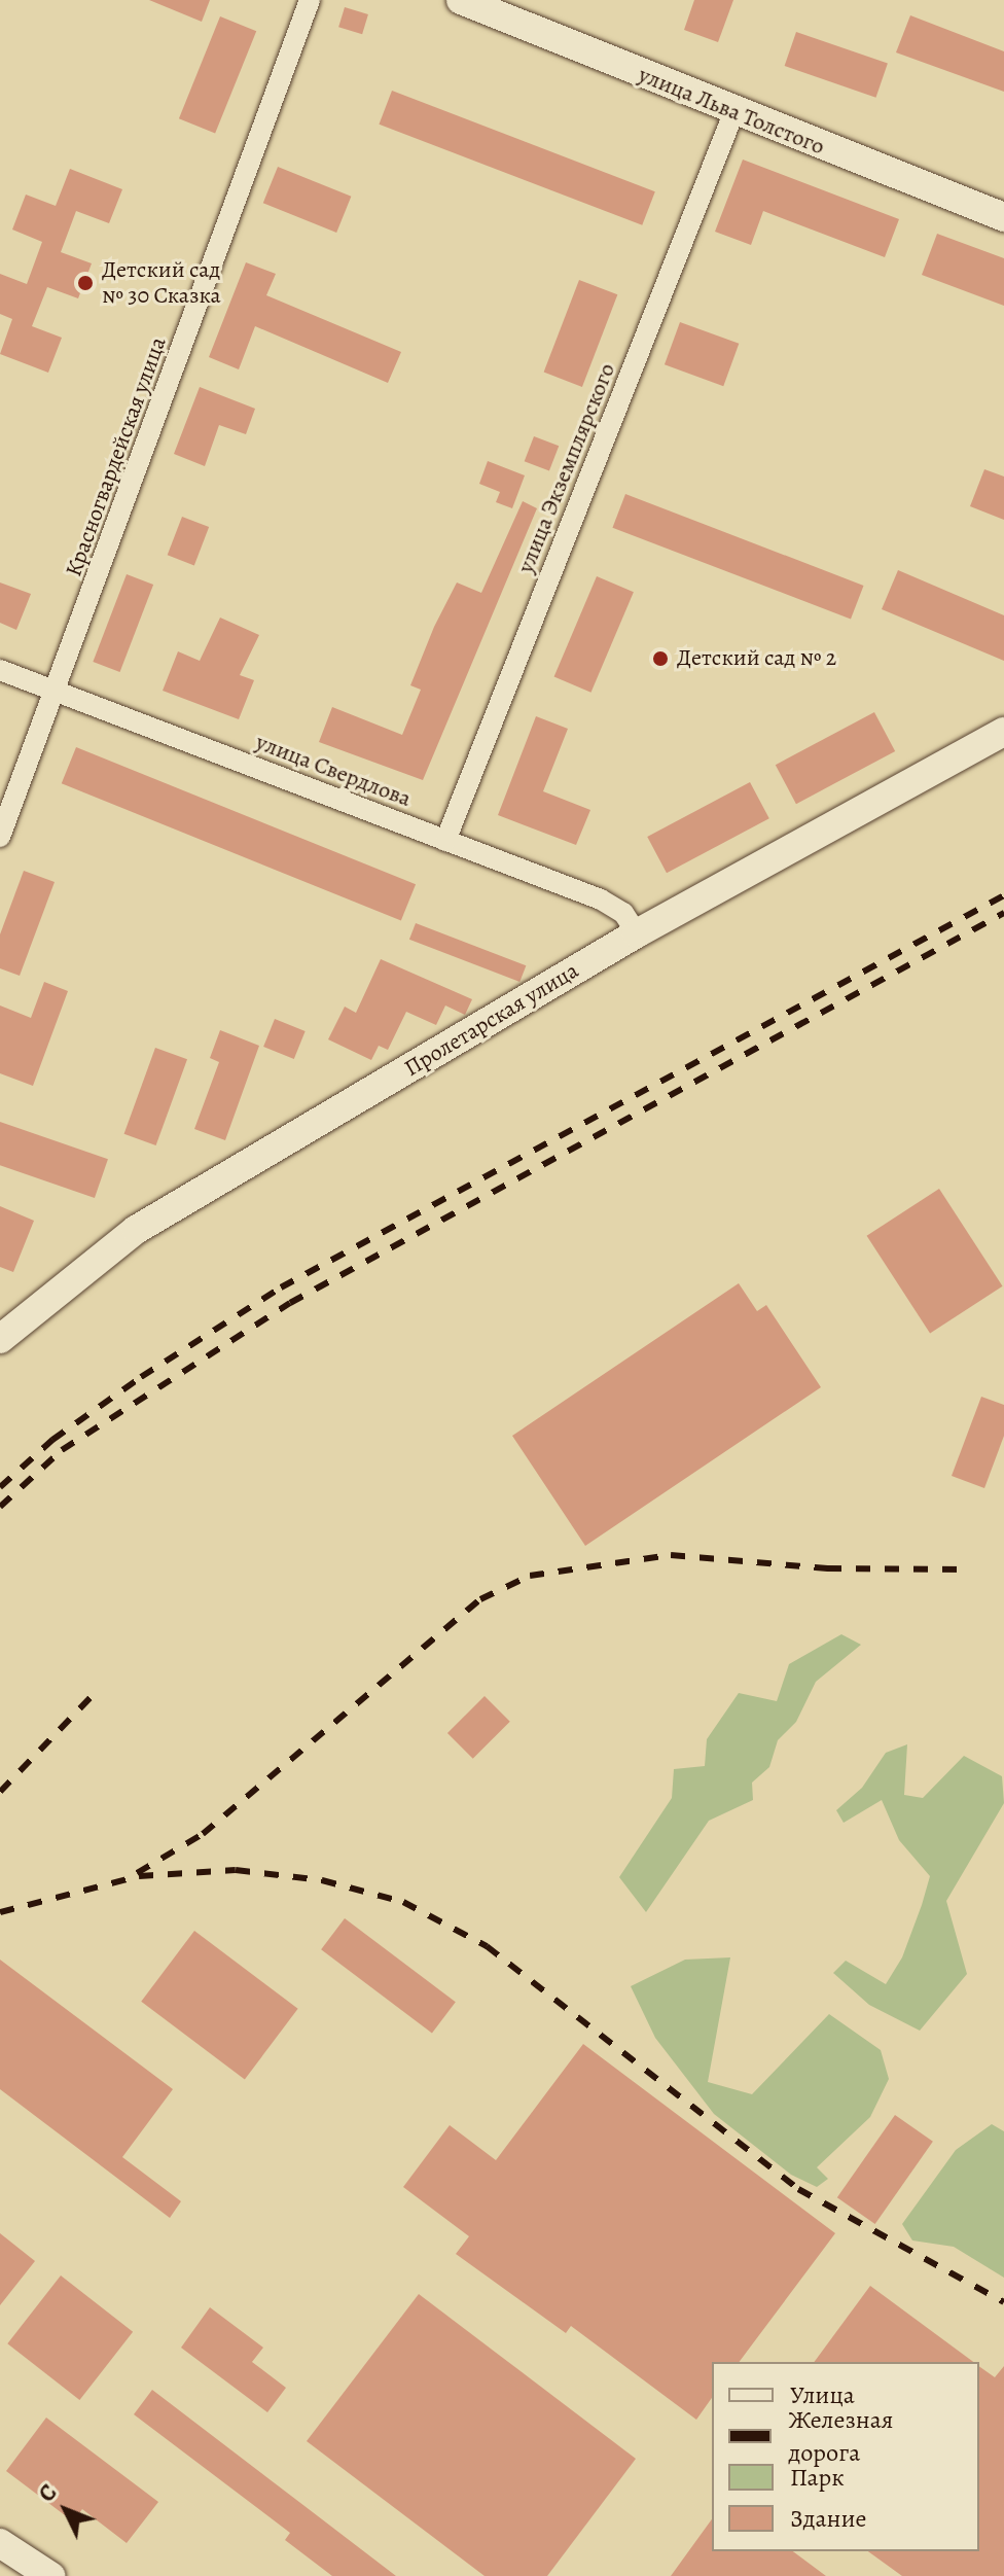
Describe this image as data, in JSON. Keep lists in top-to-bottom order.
{
  "streets": {
    "street": [
      "улица Льва Толстого",
      "Красногвардейская улица",
      "улица Экземплярского",
      "улица Свердлова",
      "Пролетарская улица"
    ]
  },
  "crossings": [
    ["улица Льва Толстого", "улица Экземплярского"],
    ["Красногвардейская улица", "улица Свердлова"],
    ["улица Экземплярского", "улица Свердлова"],
    ["улица Свердлова", "Пролетарская улица"]
  ],
  "places": ["Детский сад № 30 Сказка", "Детский сад № 2"],
  "legend": [
    "Улица",
    "Железная дорога",
    "Парк",
    "Здание"
  ],
  "north": "top left"
}
